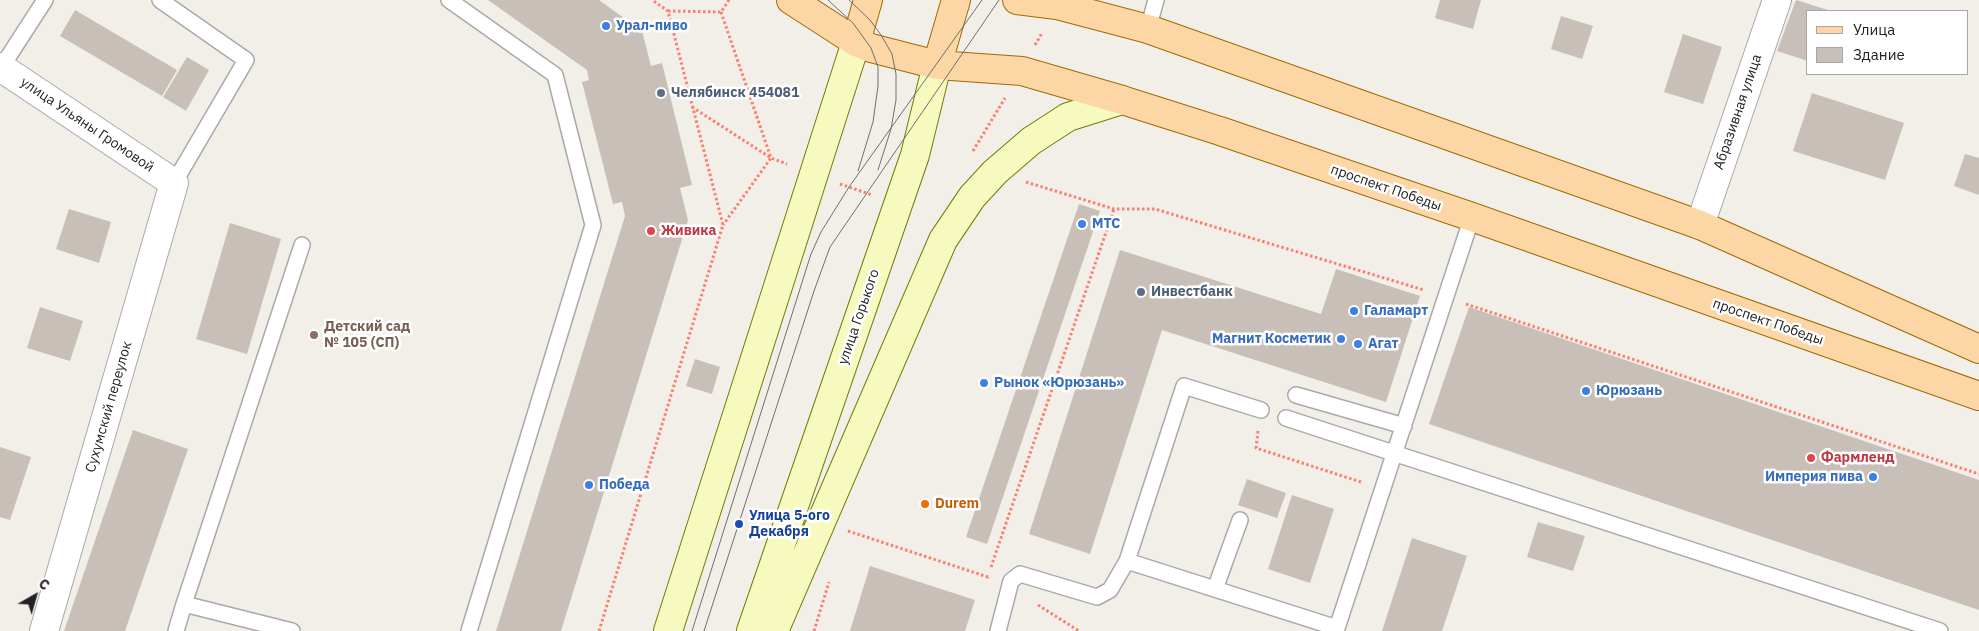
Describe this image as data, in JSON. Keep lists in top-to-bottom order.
{
  "streets": {
    "main road": ["проспект Победы", "улица Горького"],
    "street": ["Абразивная улица", "улица Ульяны Громовой", "Сухумский переулок"]
  },
  "crossings": [
    ["улица Ульяны Громовой", "Сухумский переулок"],
    ["проспект Победы", "улица Горького"]
  ],
  "places": [
    "Урал-пиво",
    "Челябинск 454081",
    "МТС",
    "Живика",
    "Инвестбанк",
    "Галамарт",
    "Детский сад № 105 (СП)",
    "Магнит Косметик",
    "Агат",
    "Рынок «Юрюзань»",
    "Юрюзань",
    "Фармленд",
    "Империя пива",
    "Победа",
    "Durem",
    "Улица 5-ого Декабря"
  ],
  "legend": ["Улица", "Здание"],
  "north": "top right"
}
